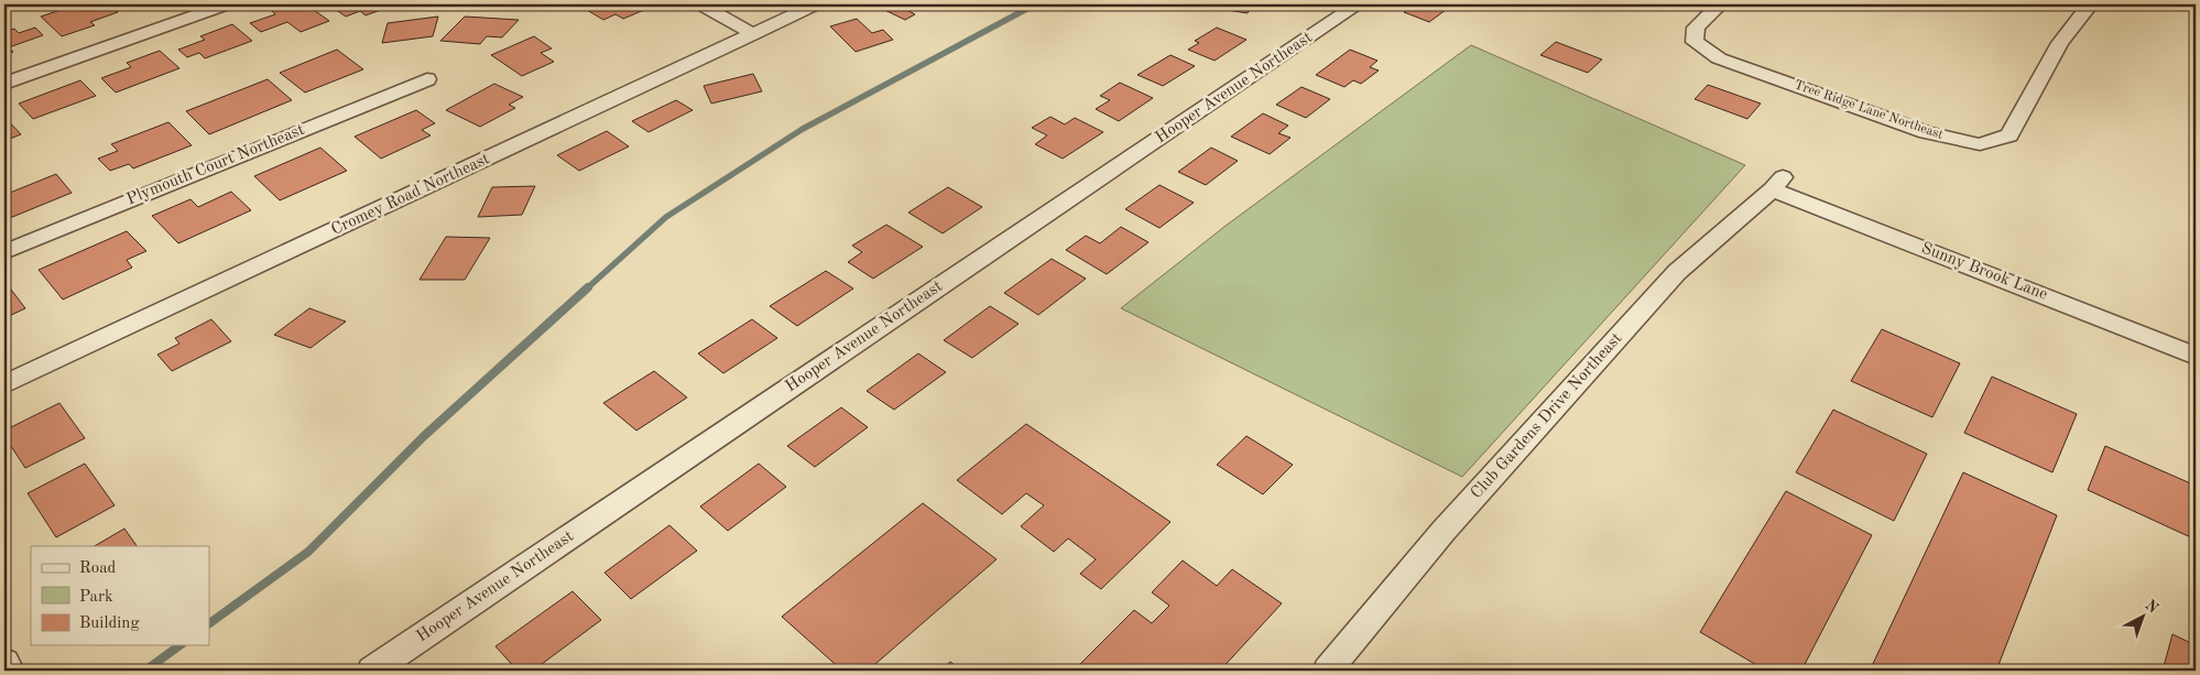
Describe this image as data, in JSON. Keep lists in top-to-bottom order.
{
  "streets": {
    "street": [
      "Hooper Avenue Northeast",
      "Tree Ridge Lane Northeast",
      "Plymouth Court Northeast",
      "Cromey Road Northeast",
      "Sunny Brook Lane",
      "Club Gardens Drive Northeast"
    ]
  },
  "crossings": [
    ["Sunny Brook Lane", "Club Gardens Drive Northeast"]
  ],
  "legend": ["Road", "Park", "Building"],
  "north": "top right"
}
